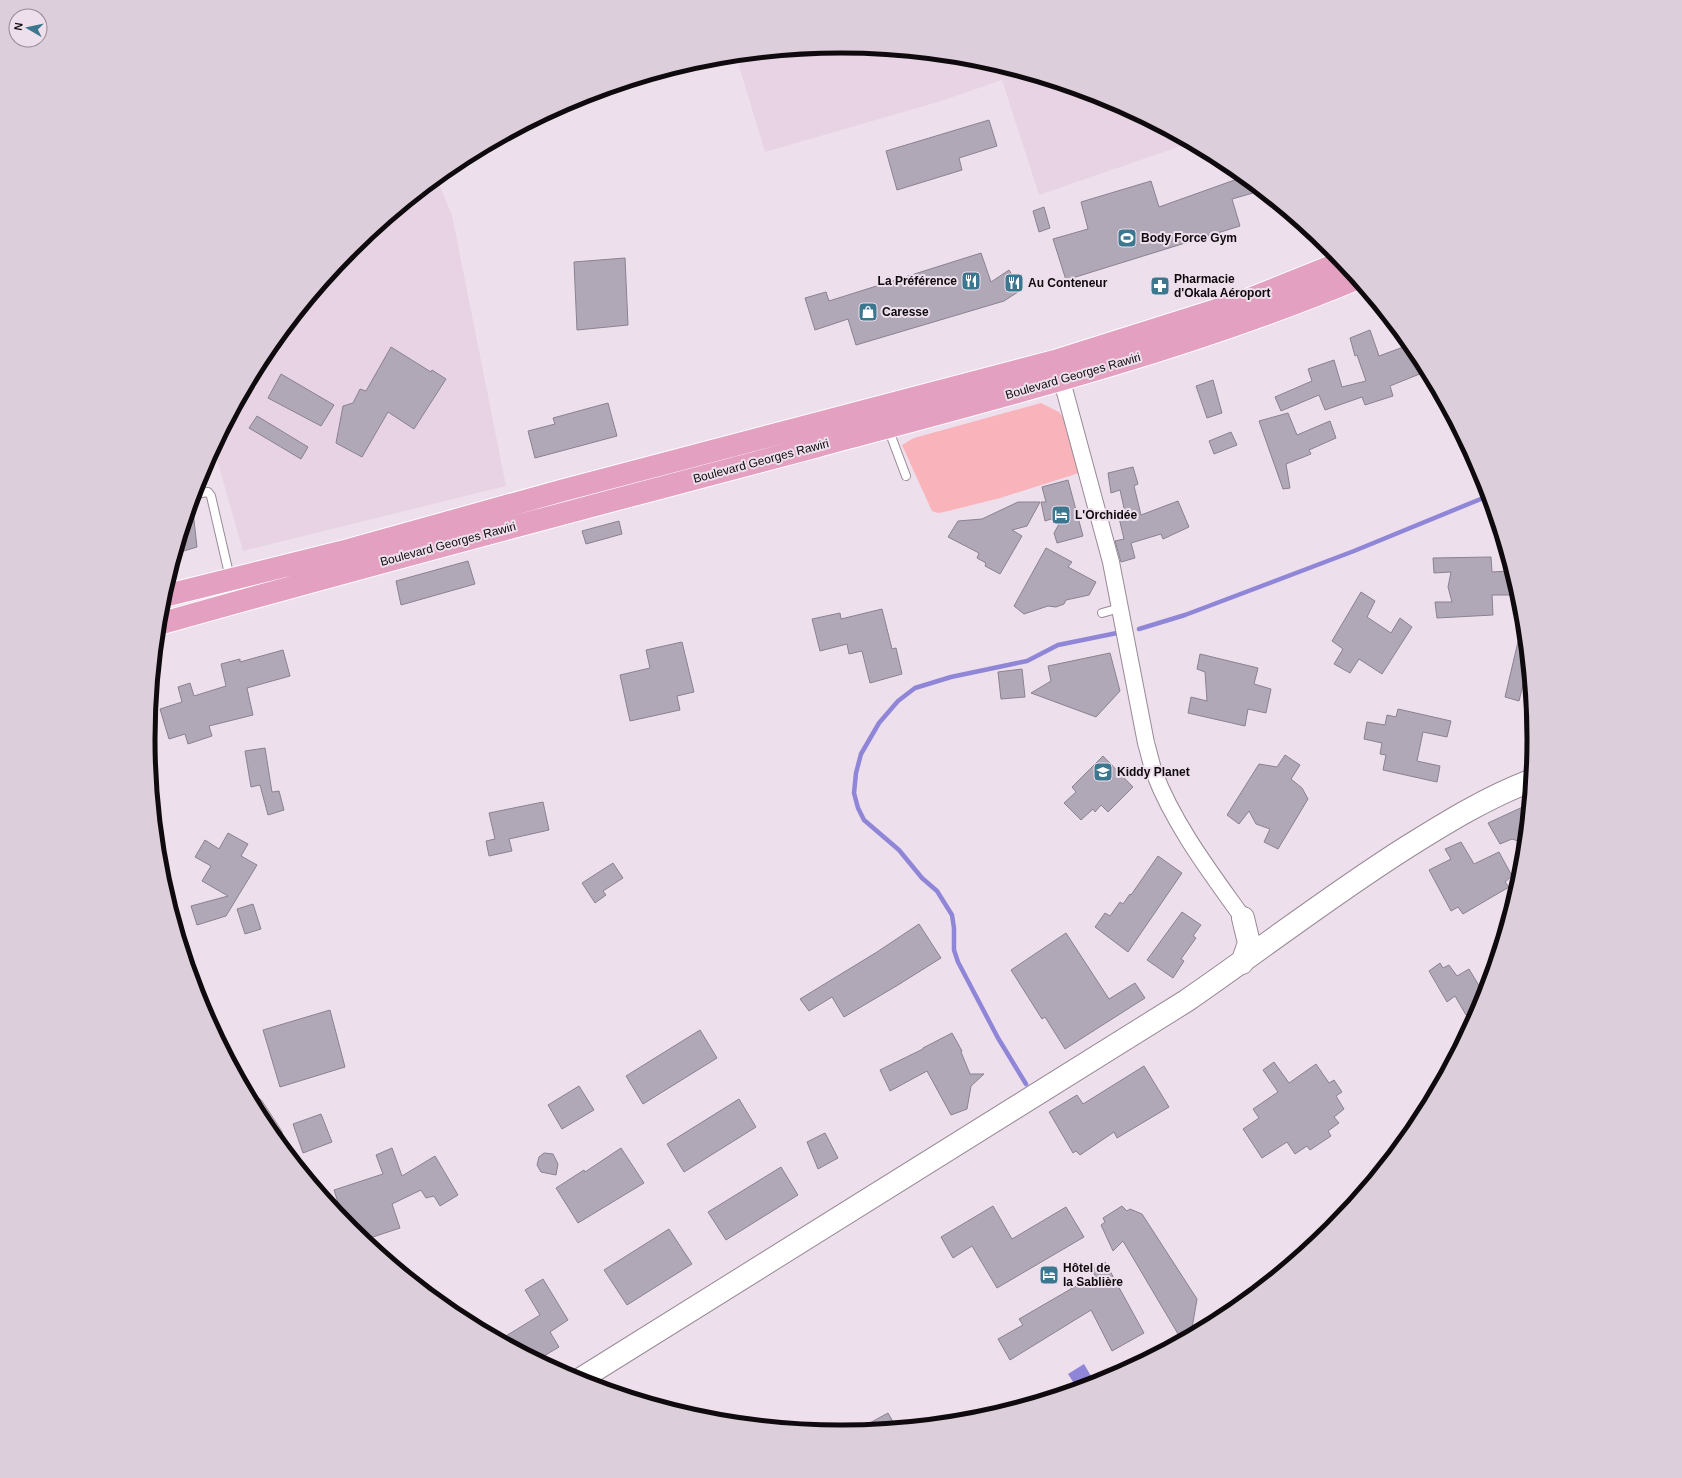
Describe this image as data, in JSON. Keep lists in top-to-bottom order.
{
  "streets": {
    "main road": ["Boulevard Georges Rawiri"]
  },
  "places": {
    "sports": ["Body Force Gym"],
    "restaurant": ["La Préférence", "Au Conteneur"],
    "pharmacy": ["Pharmacie d'Okala Aéroport"],
    "shop": ["Caresse"],
    "hotel": ["L'Orchidée", "Hôtel de la Sablière"],
    "school or university": ["Kiddy Planet"]
  },
  "north": "left"
}
